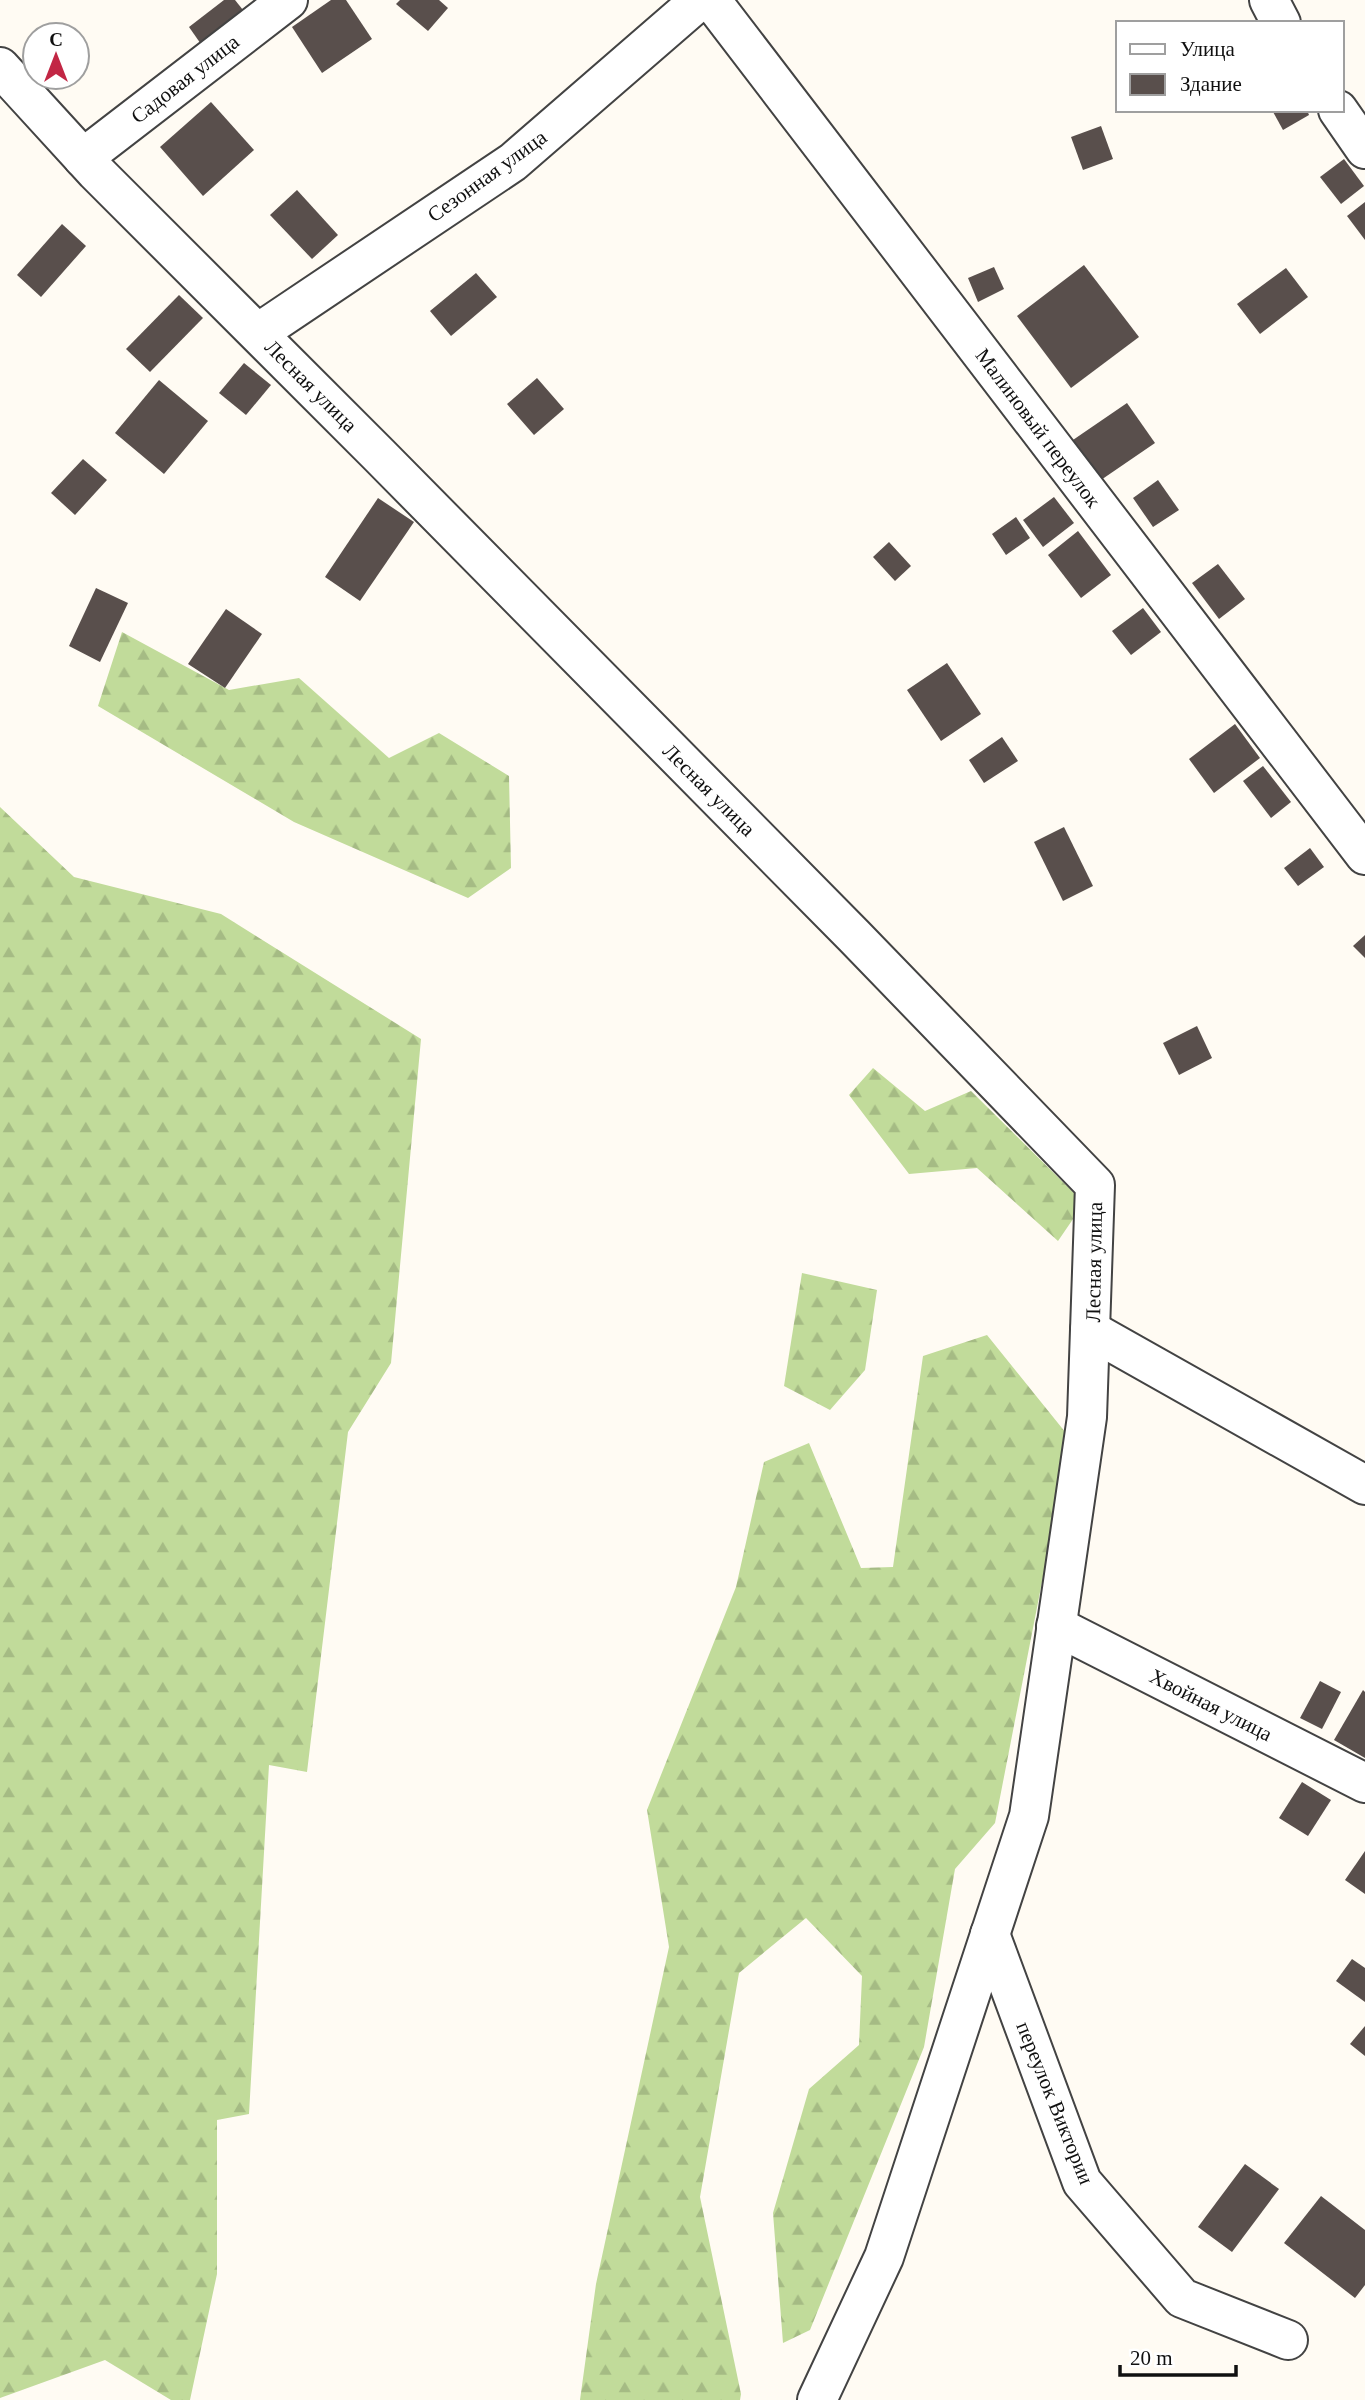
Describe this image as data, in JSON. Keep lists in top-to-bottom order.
{
  "streets": {
    "street": [
      "Садовая улица",
      "Сезонная улица",
      "Лесная улица",
      "Малиновый переулок",
      "Хвойная улица",
      "переулок Виктории"
    ]
  },
  "crossings": [
    ["Садовая улица", "Лесная улица"],
    ["Сезонная улица", "Лесная улица"]
  ],
  "legend": ["Улица", "Здание"],
  "scale_bar": "20 m",
  "north": "top"
}
